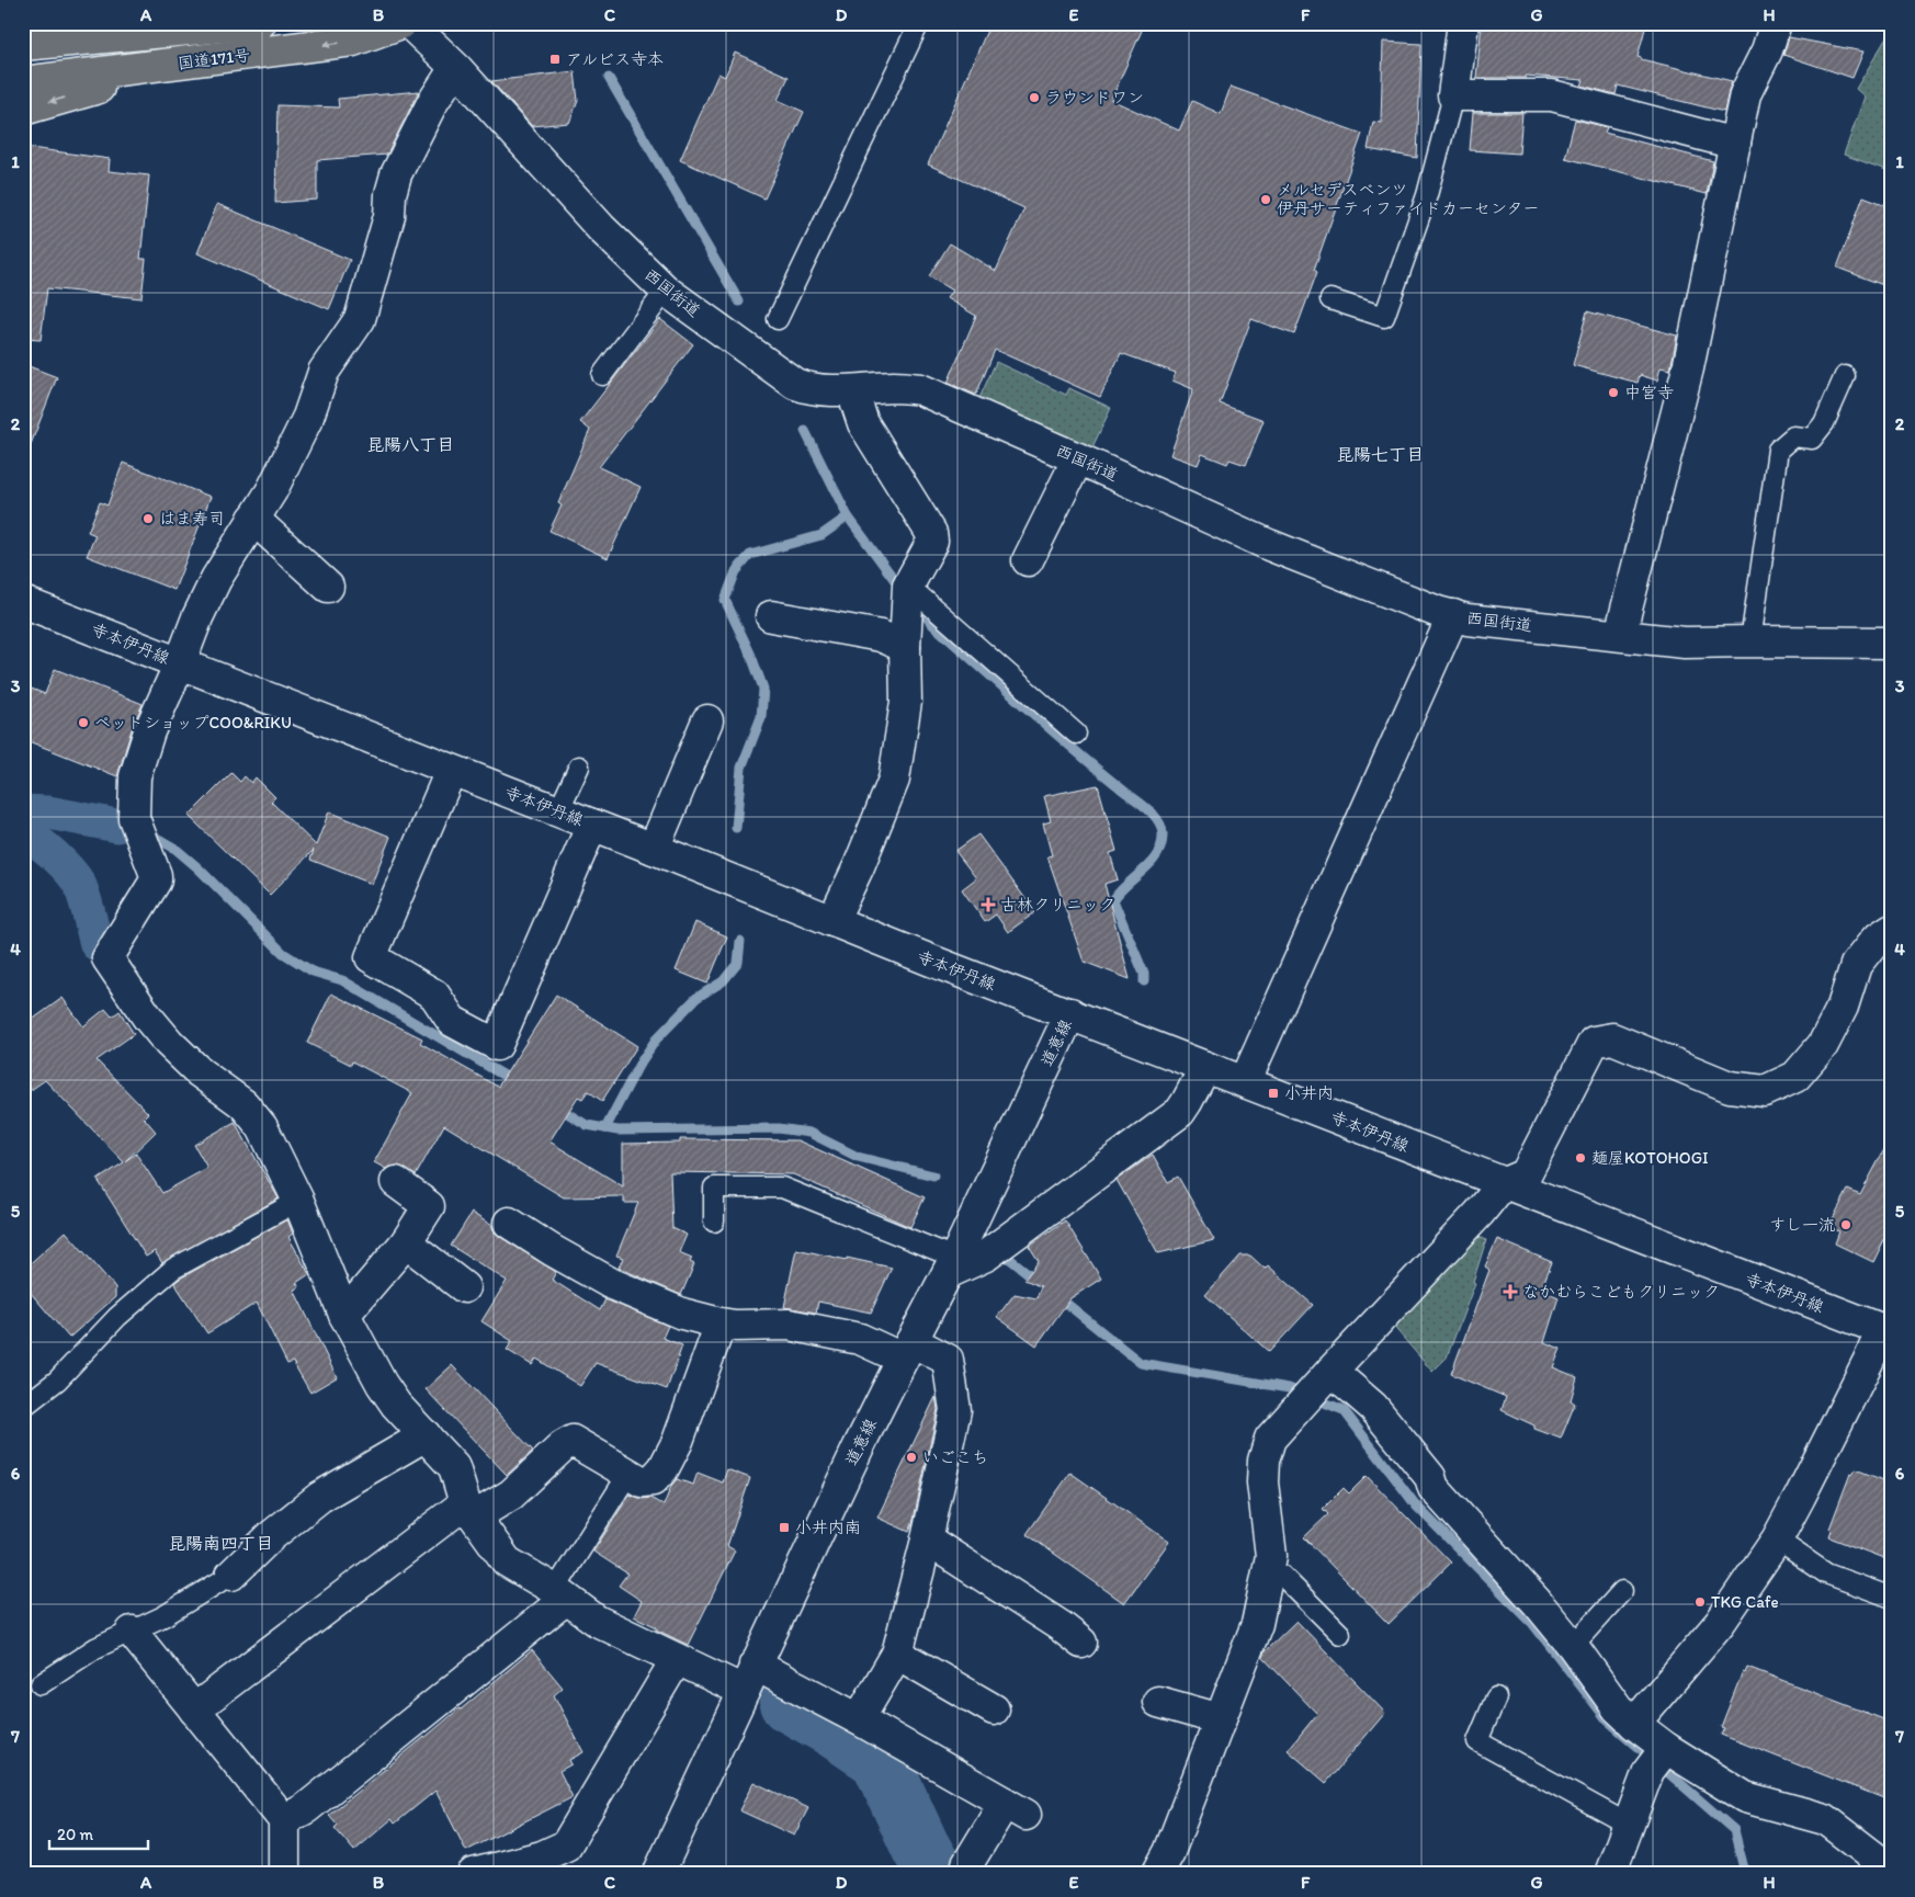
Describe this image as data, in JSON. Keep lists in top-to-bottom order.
{
  "streets": {
    "highway": ["国道171号"],
    "street": ["西国街道", "寺本伊丹線", "道意線"]
  },
  "crossings": [
    ["寺本伊丹線", "道意線"]
  ],
  "districts": ["昆陽八丁目", "昆陽七丁目", "昆陽南四丁目"],
  "places": {
    "transit": ["アルビス寺本", "小井内", "小井内南"],
    "other": [
      "ラウンドワン",
      "メルセデスベンツ 伊丹サーティファイドカーセンター",
      "中宮寺",
      "はま寿司",
      "ペットショップCOO&RIKU",
      "麺屋KOTOHOGI",
      "すし一流",
      "いごこち",
      "TKG Cafe"
    ],
    "health": ["古林クリニック", "なかむらこどもクリニック"]
  },
  "scale_bar": "20 m",
  "grid": {
    "columns": [
      "A",
      "B",
      "C",
      "D",
      "E",
      "F",
      "G",
      "H"
    ],
    "rows": [
      "1",
      "2",
      "3",
      "4",
      "5",
      "6",
      "7"
    ]
  }
}
